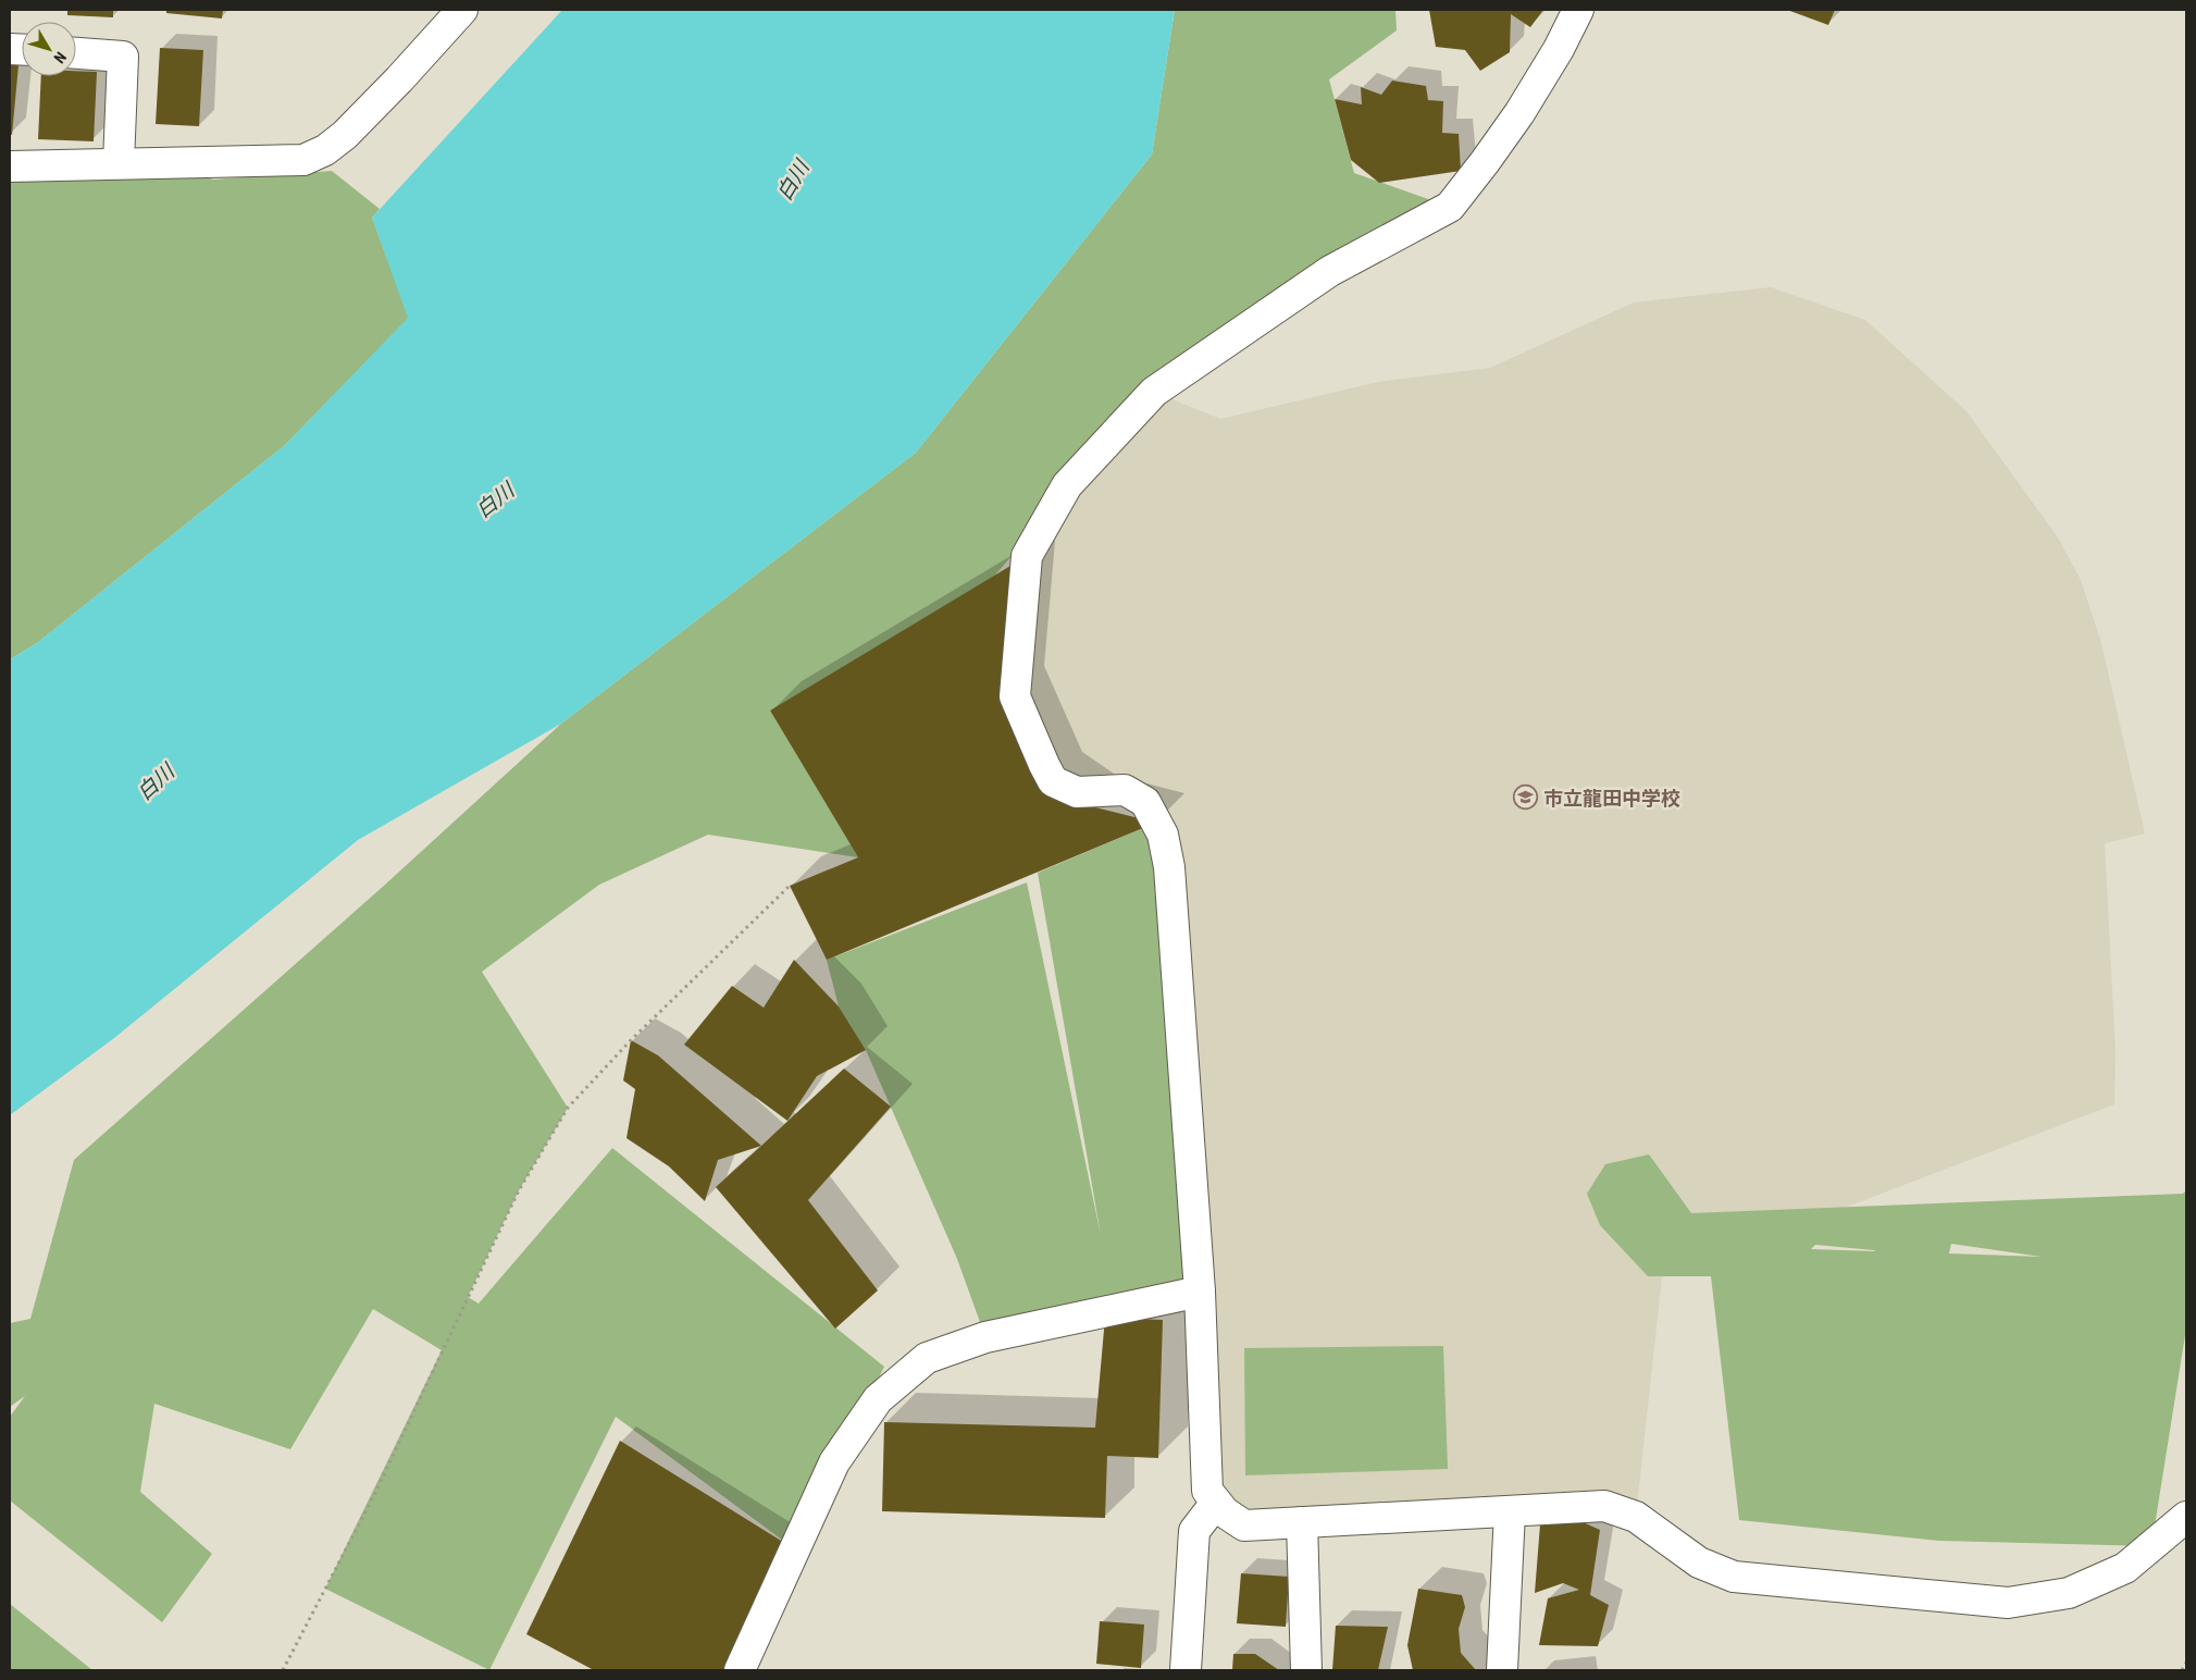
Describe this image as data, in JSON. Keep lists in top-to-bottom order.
{
  "water": ["白川"],
  "places": {
    "school or university": ["市立龍田中学校"]
  },
  "north": "bottom right"
}
